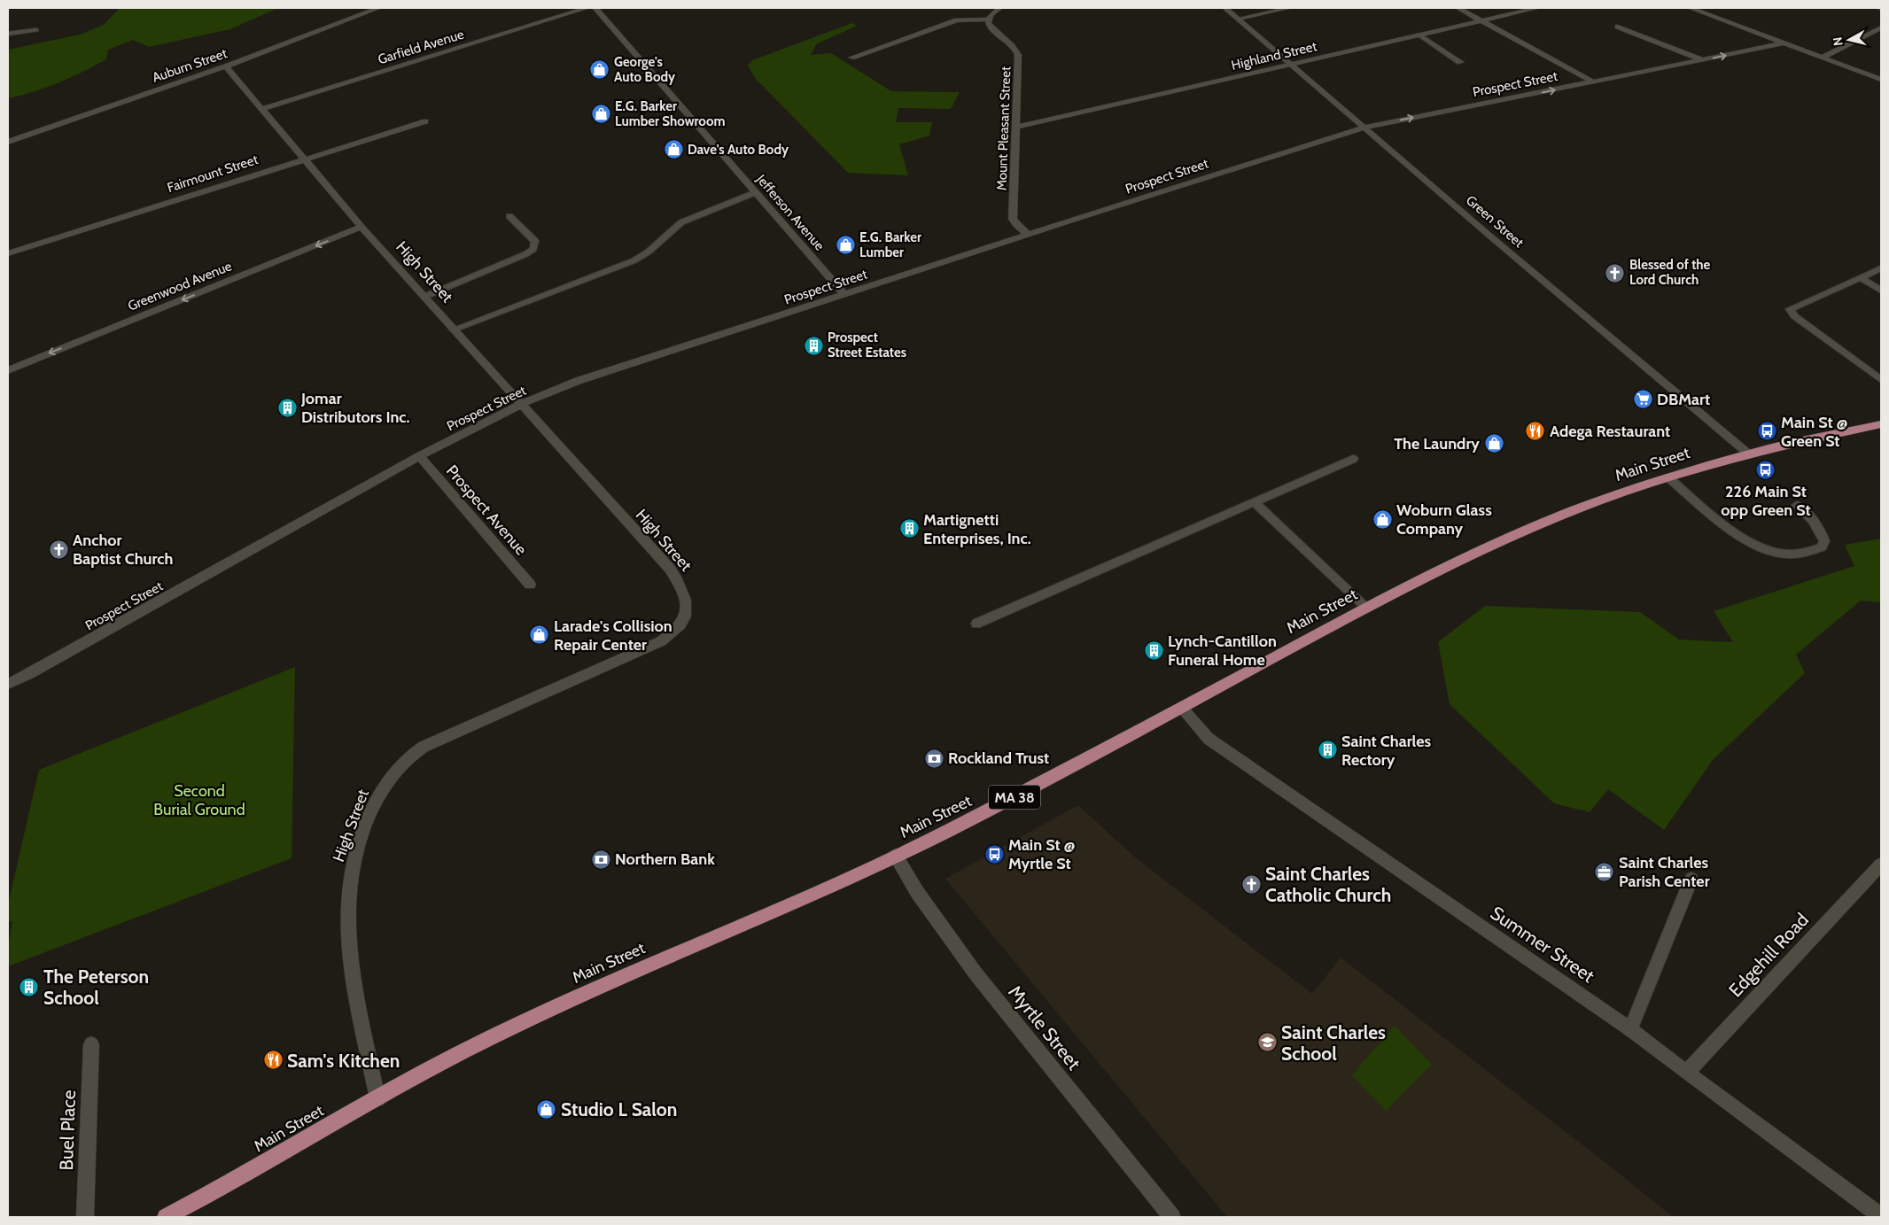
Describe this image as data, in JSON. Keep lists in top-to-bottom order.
{
  "streets": {
    "main road": ["Main Street", "MA 38"],
    "street": [
      "Garfield Avenue",
      "Highland Street",
      "Auburn Street",
      "Prospect Street",
      "Mount Pleasant Street",
      "Fairmount Street",
      "Jefferson Avenue",
      "Green Street",
      "High Street",
      "Greenwood Avenue",
      "Prospect Avenue",
      "Summer Street",
      "Edgehill Road",
      "Myrtle Street",
      "Buel Place"
    ]
  },
  "crossings": [
    ["Garfield Avenue", "High Street"],
    ["Highland Street", "Mount Pleasant Street"],
    ["Highland Street", "Green Street"],
    ["Auburn Street", "High Street"],
    ["Prospect Street", "Mount Pleasant Street"],
    ["Prospect Street", "Jefferson Avenue"],
    ["Prospect Street", "Green Street"],
    ["Prospect Street", "High Street"],
    ["Prospect Street", "Prospect Avenue"],
    ["Fairmount Street", "High Street"],
    ["Green Street", "Main Street"],
    ["High Street", "Greenwood Avenue"],
    ["High Street", "Main Street"],
    ["Main Street", "Summer Street"],
    ["Main Street", "Myrtle Street"],
    ["Summer Street", "Edgehill Road"]
  ],
  "one_way": ["Greenwood Avenue"],
  "parks": ["Second Burial Ground"],
  "places": {
    "shop": [
      "George's Auto Body",
      "E.G. Barker Lumber Showroom",
      "Dave's Auto Body",
      "E.G. Barker Lumber",
      "The Laundry",
      "Woburn Glass Company",
      "Larade's Collision Repair Center",
      "Studio L Salon"
    ],
    "church": ["Blessed of the Lord Church", "Anchor Baptist Church", "Saint Charles Catholic Church"],
    "building": [
      "Prospect Street Estates",
      "Jomar Distributors Inc.",
      "Martignetti Enterprises, Inc.",
      "Lynch-Cantillon Funeral Home",
      "Saint Charles Rectory",
      "The Peterson School"
    ],
    "supermarket": ["DBMart"],
    "restaurant": ["Adega Restaurant", "Sam's Kitchen"],
    "bus stop": ["Main St @ Green St", "226 Main St opp Green St", "Main St @ Myrtle St"],
    "bank": ["Rockland Trust", "Northern Bank"],
    "office": ["Saint Charles Parish Center"],
    "school or university": ["Saint Charles School"]
  },
  "north": "left"
}
